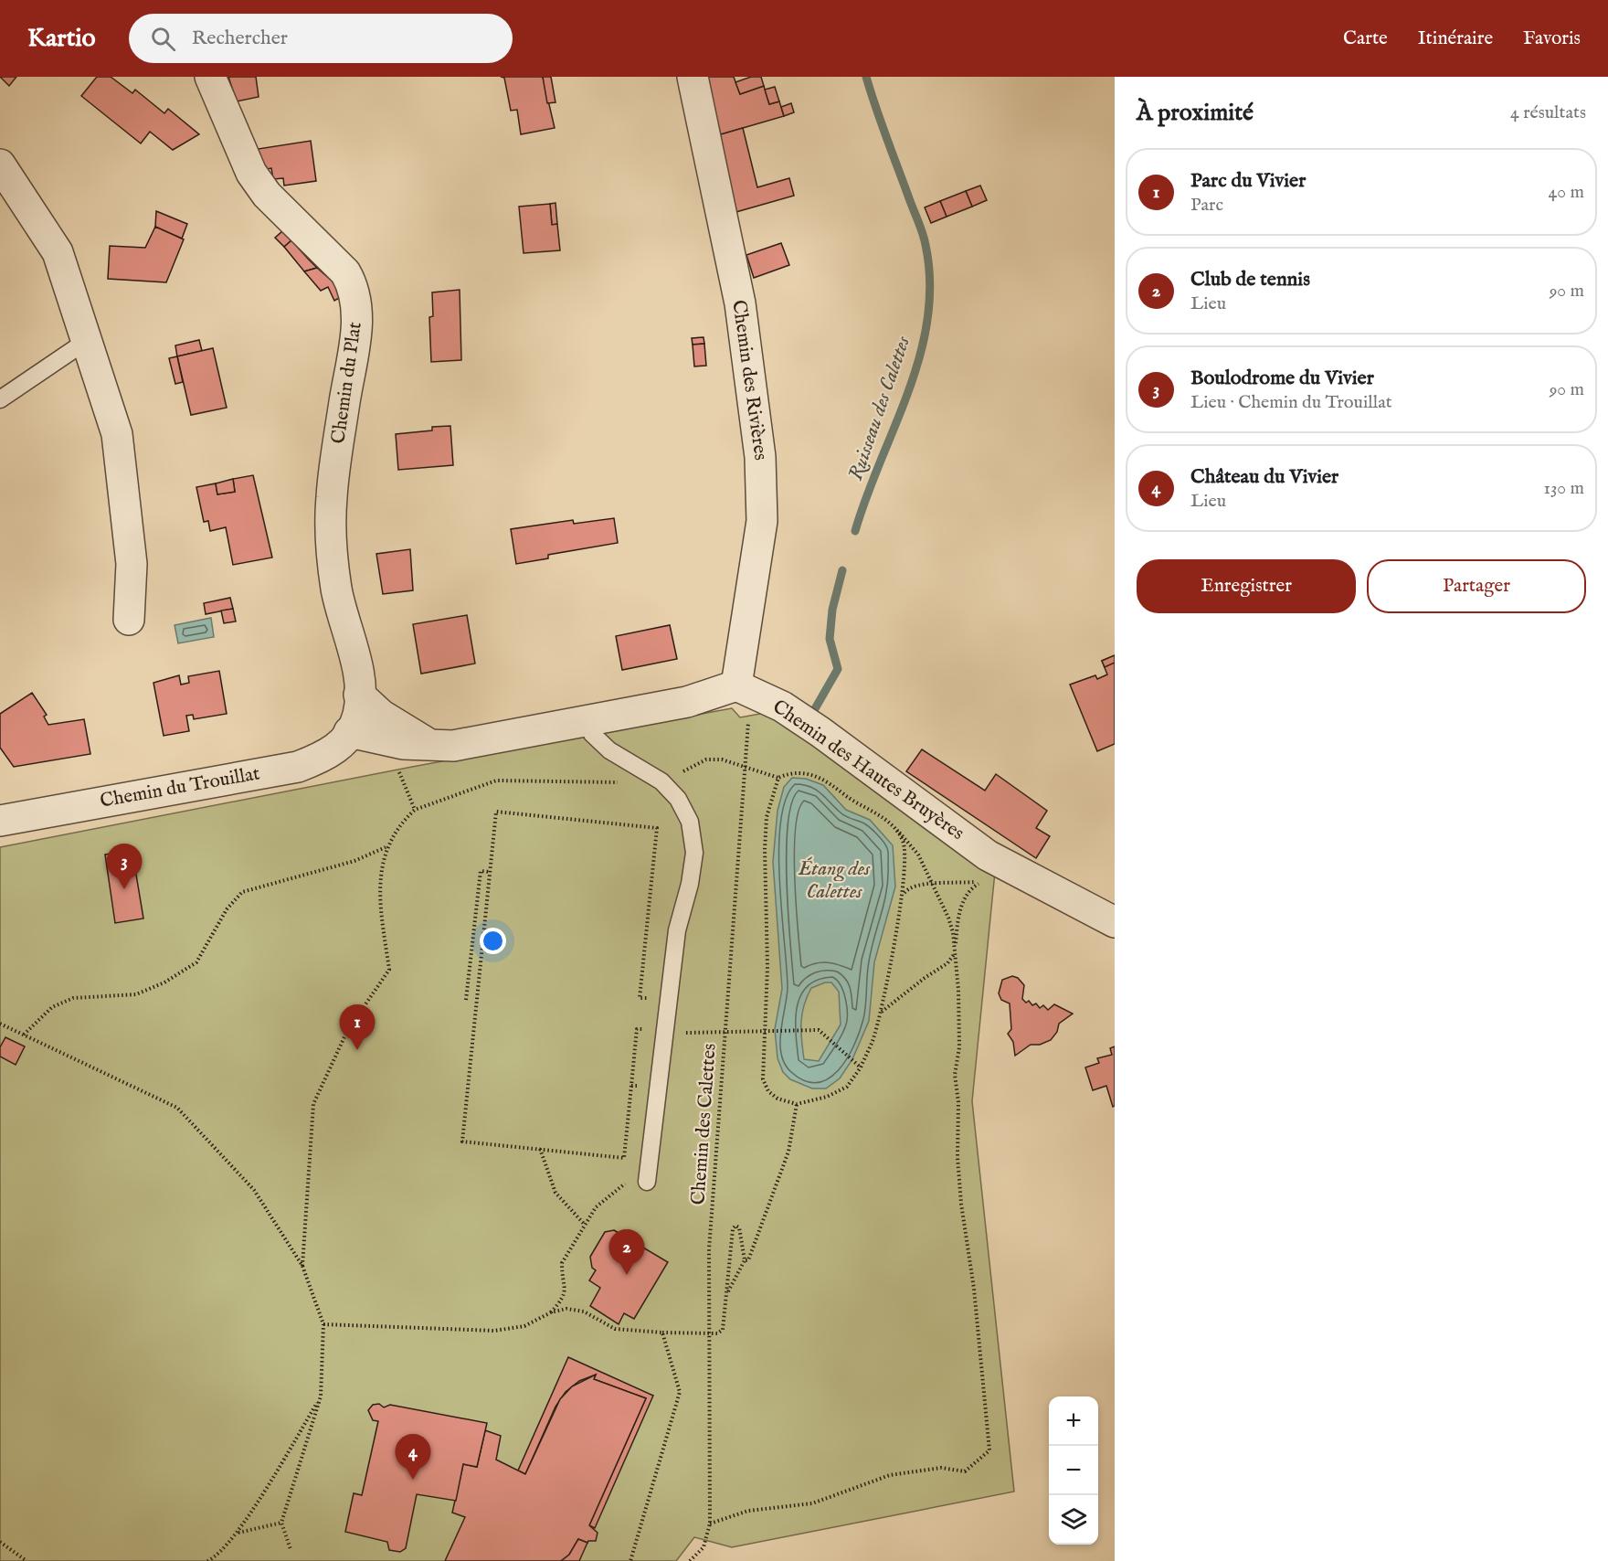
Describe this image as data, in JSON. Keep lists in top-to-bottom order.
{
  "streets": {
    "street": [
      "Chemin des Rivières",
      "Chemin du Plat",
      "Chemin des Hautes Bruyères",
      "Chemin du Trouillat"
    ],
    "path": ["Chemin des Calettes"]
  },
  "crossings": [
    ["Chemin des Rivières", "Chemin des Hautes Bruyères"],
    ["Chemin des Rivières", "Chemin des Calettes"],
    ["Chemin du Plat", "Chemin du Trouillat"],
    ["Chemin des Hautes Bruyères", "Chemin des Calettes"]
  ],
  "water": ["Ruisseau des Calettes", "Étang des Calettes"],
  "page": {
    "header": "Kartio",
    "search": "Rechercher",
    "nav": ["Carte", "Itinéraire", "Favoris"],
    "heading": ["À proximité", "4 résultats"],
    "list": [
      {
        "mark": "1",
        "name": "Parc du Vivier",
        "note": "Parc",
        "value": "40 m"
      },
      {
        "mark": "2",
        "name": "Club de tennis",
        "note": "Lieu",
        "value": "90 m"
      },
      {
        "mark": "3",
        "name": "Boulodrome du Vivier",
        "note": "Lieu · Chemin du Trouillat",
        "value": "90 m"
      },
      {
        "mark": "4",
        "name": "Château du Vivier",
        "note": "Lieu",
        "value": "130 m"
      }
    ],
    "buttons": ["Enregistrer", "Partager"],
    "pins": [
      "3",
      "1",
      "2",
      "4"
    ],
    "map_buttons": ["+", "−"]
  }
}
